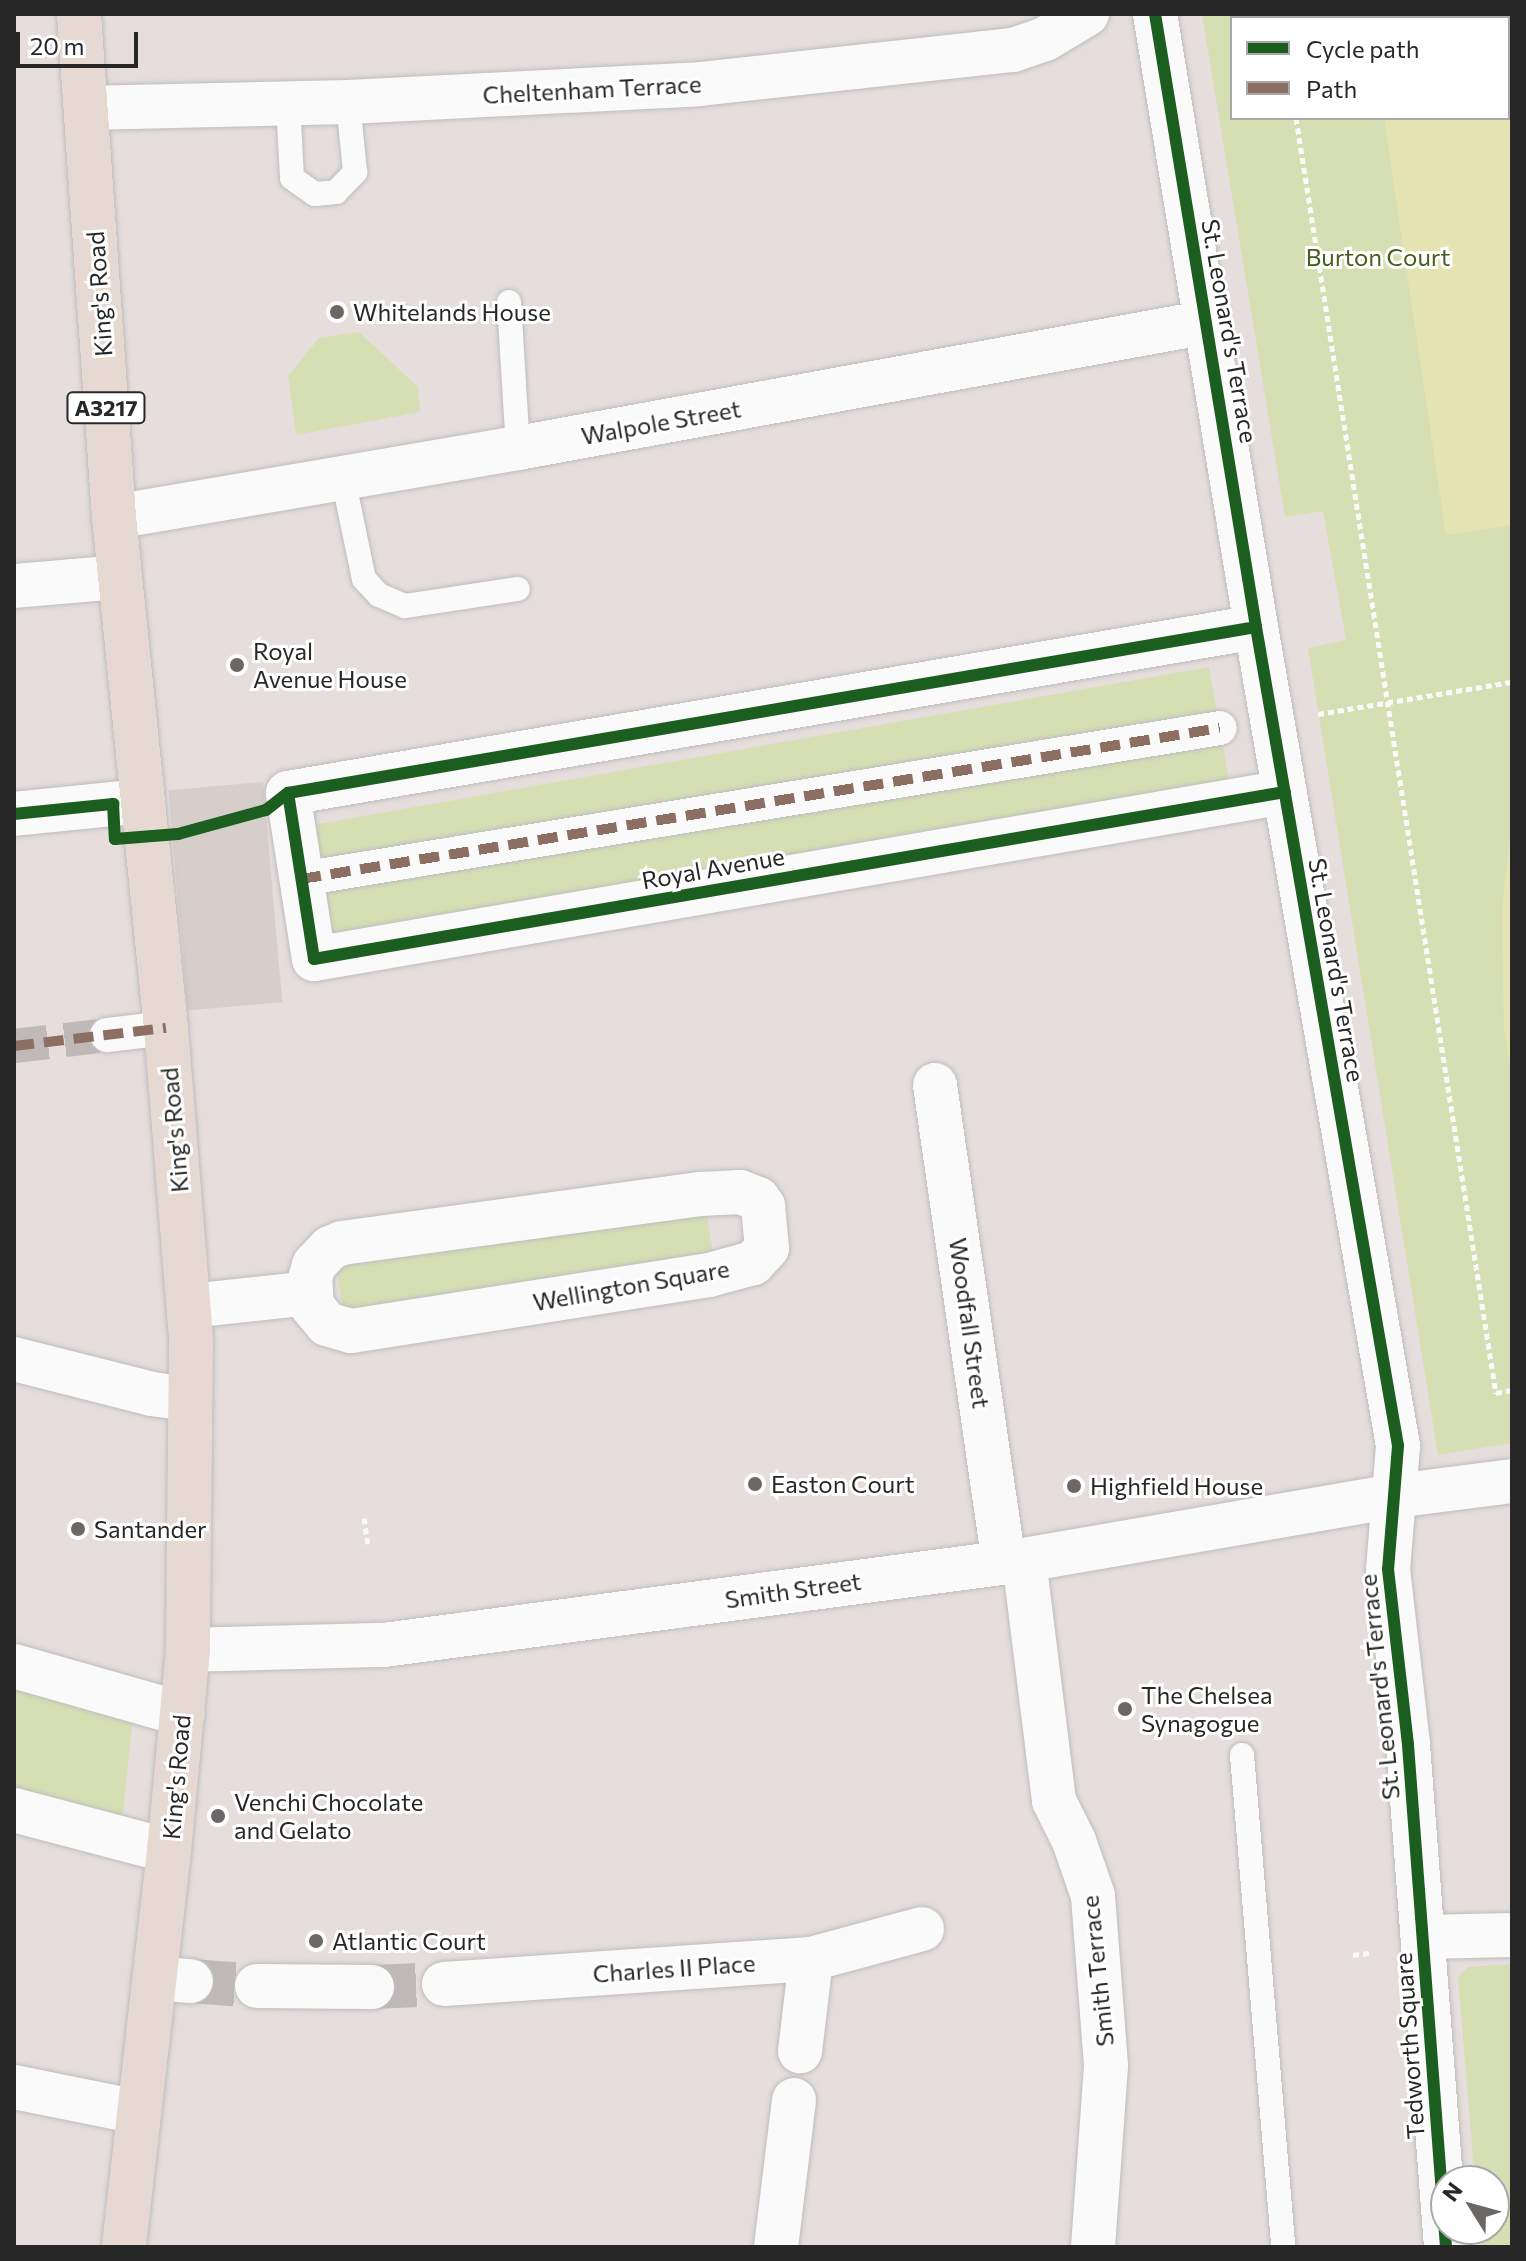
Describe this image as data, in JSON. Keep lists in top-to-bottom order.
{
  "streets": {
    "main road": ["King's Road", "A3217"],
    "street": [
      "Cheltenham Terrace",
      "St. Leonard's Terrace",
      "Walpole Street",
      "Royal Avenue",
      "Wellington Square",
      "Woodfall Street",
      "Smith Street",
      "Charles II Place",
      "Smith Terrace",
      "Tedworth Square"
    ]
  },
  "crossings": [
    ["Cheltenham Terrace", "King's Road"],
    ["King's Road", "Walpole Street"],
    ["King's Road", "Smith Street"],
    ["St. Leonard's Terrace", "Walpole Street"],
    ["St. Leonard's Terrace", "Royal Avenue"],
    ["St. Leonard's Terrace", "Smith Street"],
    ["St. Leonard's Terrace", "Tedworth Square"],
    ["Woodfall Street", "Smith Street"],
    ["Woodfall Street", "Smith Terrace"],
    ["Smith Street", "Smith Terrace"]
  ],
  "parks": ["Burton Court"],
  "places": [
    "Whitelands House",
    "Royal Avenue House",
    "Easton Court",
    "Highfield House",
    "Santander",
    "The Chelsea Synagogue",
    "Venchi Chocolate and Gelato",
    "Atlantic Court"
  ],
  "legend": ["Cycle path", "Path"],
  "scale_bar": "20 m",
  "north": "top left"
}
